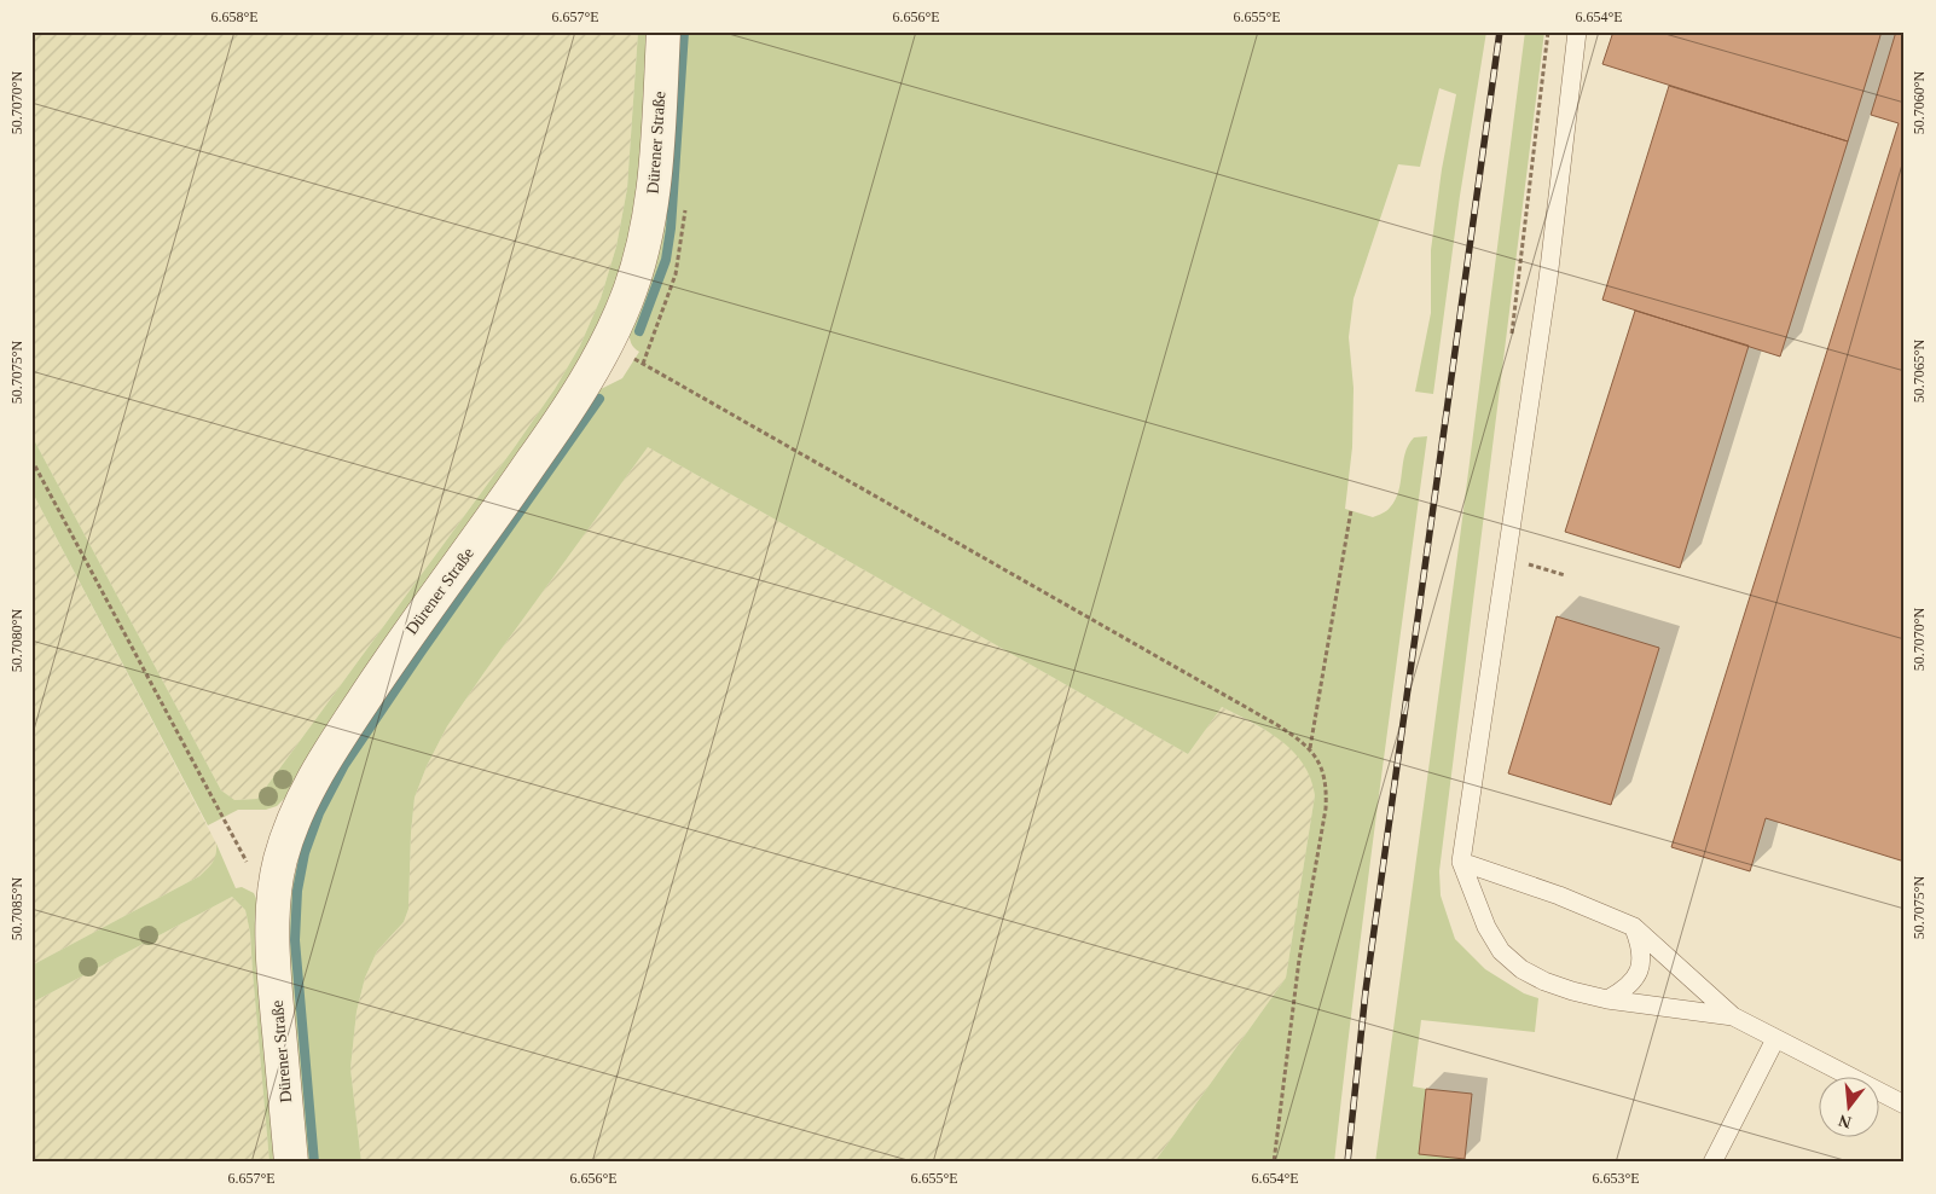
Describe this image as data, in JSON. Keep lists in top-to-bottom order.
{
  "streets": {
    "street": ["Dürener Straße"]
  },
  "north": "bottom",
  "coordinates": [
    "6.658°E",
    "6.657°E",
    "6.656°E",
    "6.655°E",
    "6.654°E",
    "50.7060°N",
    "50.7070°N",
    "50.7065°N",
    "50.7075°N",
    "50.7080°N",
    "50.7085°N",
    "6.653°E"
  ]
}
